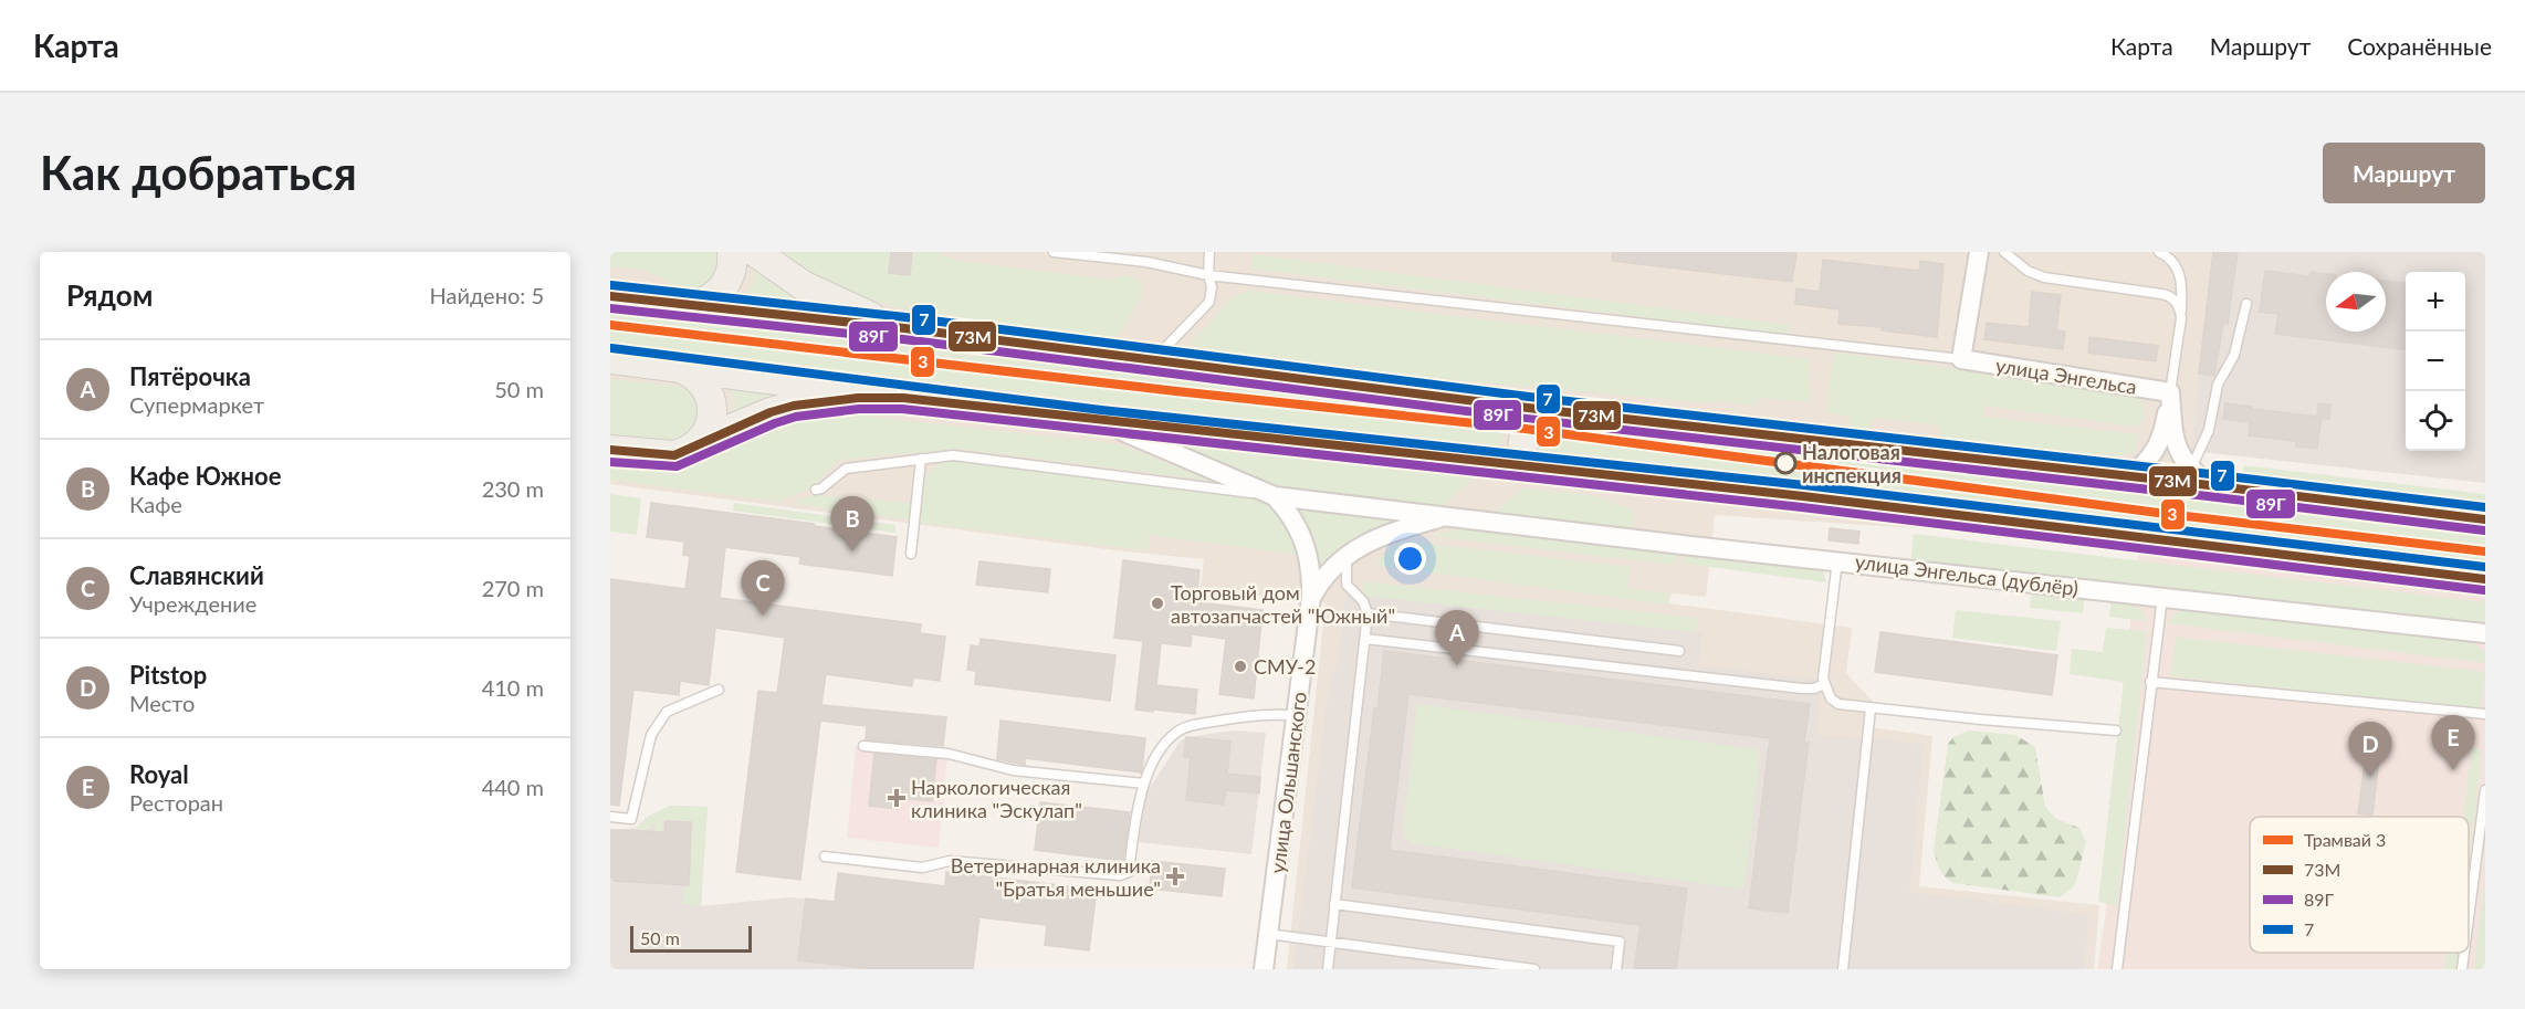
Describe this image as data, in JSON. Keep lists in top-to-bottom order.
{
  "streets": {
    "street": ["улица Энгельса", "улица Энгельса (дублёр)", "улица Ольшанского"]
  },
  "crossings": [
    ["улица Энгельса (дублёр)", "улица Ольшанского"]
  ],
  "places": {
    "other": ["Налоговая инспекция", "Торговый дом автозапчастей \"Южный\"", "СМУ-2"],
    "health": ["Наркологическая клиника \"Эскулап\"", "Ветеринарная клиника \"Братья меньшие\""]
  },
  "lines": [
    "transit line 7",
    "transit line 73М",
    "transit line 89Г",
    "tram line 3"
  ],
  "legend": [
    "Трамвай 3",
    "73М",
    "89Г",
    "7"
  ],
  "scale_bar": "50 m",
  "north": "left",
  "page": {
    "header": "Карта",
    "nav": ["Карта", "Маршрут", "Сохранённые"],
    "buttons": "Маршрут",
    "title": "Как добраться",
    "heading": ["Рядом", "Найдено: 5"],
    "map_buttons": ["+", "−"],
    "list": [
      {
        "mark": "A",
        "name": "Пятёрочка",
        "note": "Супермаркет",
        "value": "50 m"
      },
      {
        "mark": "B",
        "name": "Кафе Южное",
        "note": "Кафе",
        "value": "230 m"
      },
      {
        "mark": "C",
        "name": "Славянский",
        "note": "Учреждение",
        "value": "270 m"
      },
      {
        "mark": "D",
        "name": "Pitstop",
        "note": "Место",
        "value": "410 m"
      },
      {
        "mark": "E",
        "name": "Royal",
        "note": "Ресторан",
        "value": "440 m"
      }
    ],
    "pins": [
      "B",
      "C",
      "A",
      "E",
      "D"
    ],
    "scale": "50 m"
  }
}
